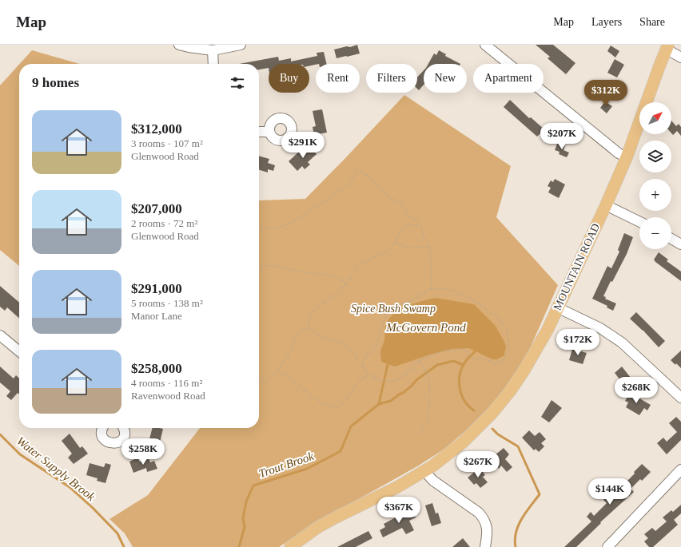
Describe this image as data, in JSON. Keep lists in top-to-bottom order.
{
  "streets": {
    "main road": ["MOUNTAIN ROAD"]
  },
  "water": ["McGovern Pond", "Trout Brook", "Water Supply Brook"],
  "parks": ["Spice Bush Swamp"],
  "north": "top right",
  "page": {
    "header": "Map",
    "nav": ["Map", "Layers", "Share"],
    "chip": [
      "Buy",
      "Rent",
      "Filters",
      "New",
      "Apartment"
    ],
    "heading": "9 homes",
    "price": [
      "$312K",
      "$207K",
      "$291K",
      "$172K",
      "$268K",
      "$258K",
      "$267K",
      "$144K",
      "$367K"
    ],
    "map_buttons": ["+", "−"],
    "list": [
      {
        "name": "$312,000",
        "note": "3 rooms · 107 m² · Glenwood Road"
      },
      {
        "name": "$207,000",
        "note": "2 rooms · 72 m² · Glenwood Road"
      },
      {
        "name": "$291,000",
        "note": "5 rooms · 138 m² · Manor Lane"
      },
      {
        "name": "$258,000",
        "note": "4 rooms · 116 m² · Ravenwood Road"
      }
    ]
  }
}
